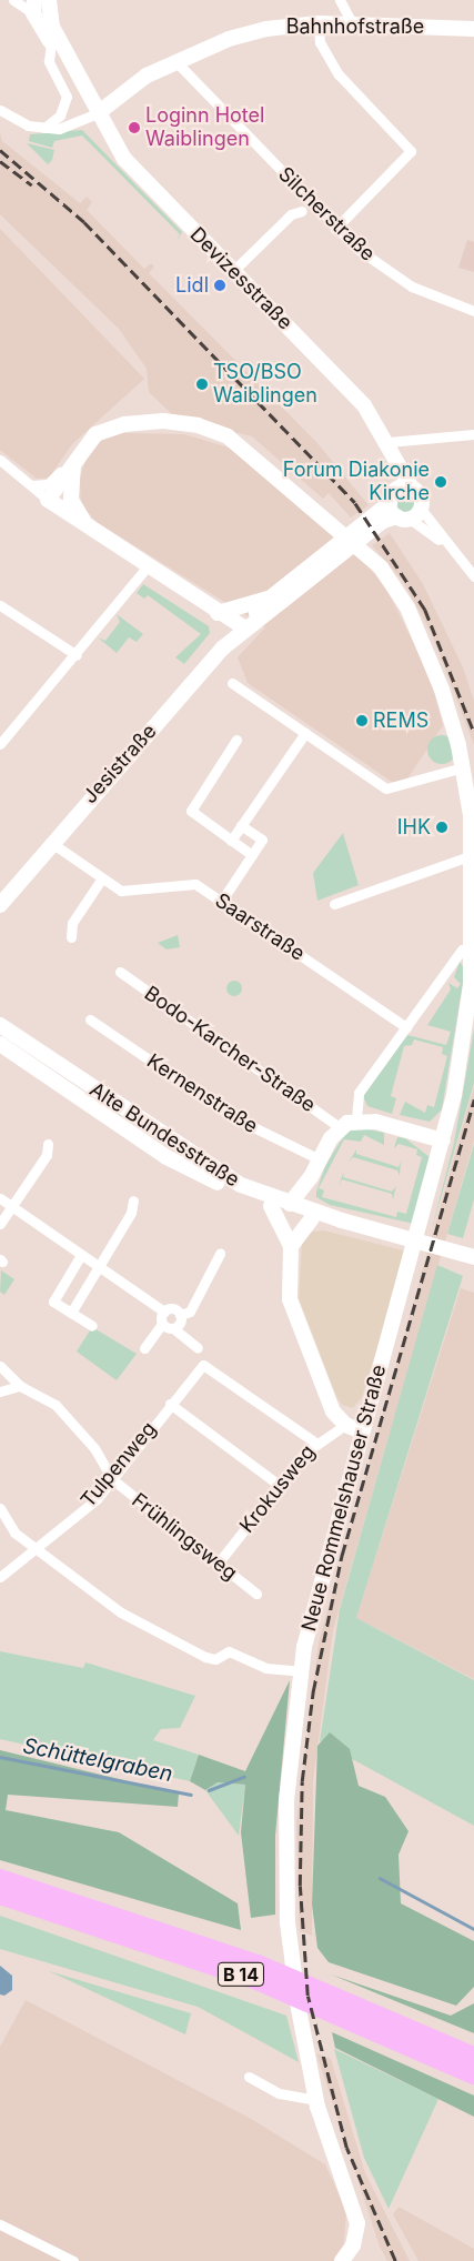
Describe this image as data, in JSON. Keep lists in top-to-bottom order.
{
  "streets": {
    "highway": ["B 14"],
    "street": [
      "Bahnhofstraße",
      "Silcherstraße",
      "Devizesstraße",
      "Jesistraße",
      "Saarstraße",
      "Bodo-Karcher-Straße",
      "Kernenstraße",
      "Alte Bundesstraße",
      "Tulpenweg",
      "Krokusweg",
      "Neue Rommelshauser Straße",
      "Frühlingsweg"
    ]
  },
  "crossings": [
    ["Bahnhofstraße", "Silcherstraße"],
    ["Bahnhofstraße", "Devizesstraße"],
    ["Devizesstraße", "Jesistraße"],
    ["Jesistraße", "Saarstraße"],
    ["Tulpenweg", "Krokusweg"],
    ["Tulpenweg", "Frühlingsweg"],
    ["Krokusweg", "Frühlingsweg"]
  ],
  "water": ["Schüttelgraben"],
  "places": [
    "Loginn Hotel Waiblingen",
    "Lidl",
    "TSO/BSO Waiblingen",
    "Forum Diakonie Kirche",
    "REMS",
    "IHK"
  ]
}
